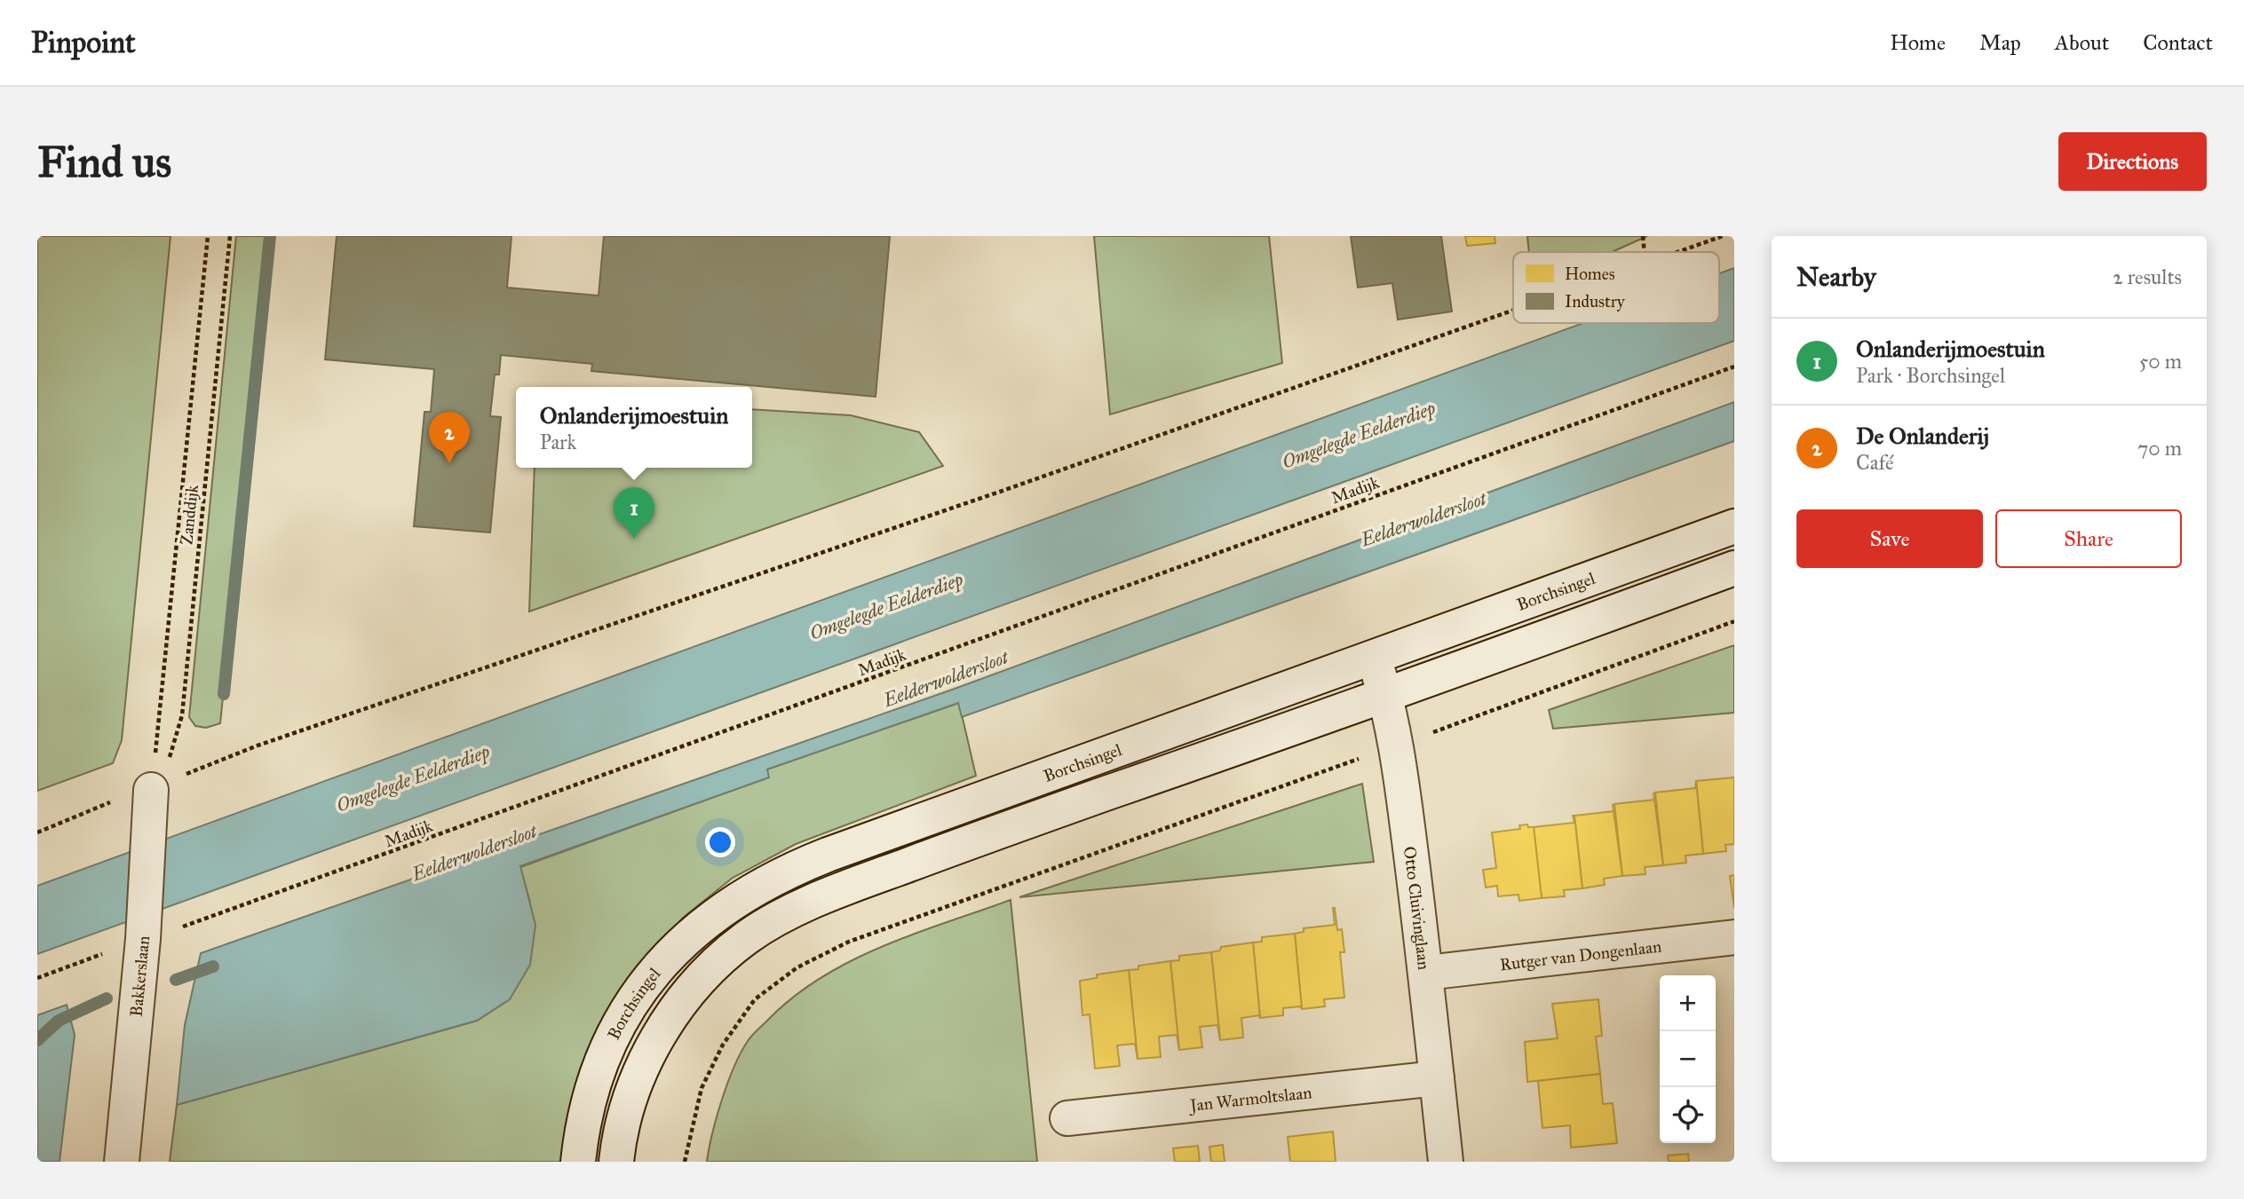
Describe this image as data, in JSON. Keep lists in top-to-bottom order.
{
  "streets": {
    "main road": [
      "Borchsingel",
      "Otto Cluivinglaan",
      "Rutger van Dongenlaan",
      "Bakkerslaan",
      "Jan Warmoltslaan"
    ],
    "path": ["Madijk", "Zanddijk"]
  },
  "crossings": [
    ["Madijk", "Bakkerslaan"],
    ["Zanddijk", "Bakkerslaan"],
    ["Borchsingel", "Otto Cluivinglaan"],
    ["Otto Cluivinglaan", "Rutger van Dongenlaan"],
    ["Otto Cluivinglaan", "Jan Warmoltslaan"]
  ],
  "water": ["Omgelegde Eelderdiep", "Eelderwoldersloot"],
  "legend": ["Homes", "Industry"],
  "page": {
    "header": "Pinpoint",
    "nav": [
      "Home",
      "Map",
      "About",
      "Contact"
    ],
    "buttons": [
      "Directions",
      ["Save", "Share"]
    ],
    "title": "Find us",
    "heading": ["Nearby", "2 results"],
    "list": [
      {
        "mark": "1",
        "name": "Onlanderijmoestuin",
        "note": "Park · Borchsingel",
        "value": "50 m"
      },
      {
        "mark": "2",
        "name": "De Onlanderij",
        "note": "Café",
        "value": "70 m"
      }
    ],
    "popup": ["Onlanderijmoestuin", "Park"],
    "pins": ["2", "1"],
    "map_buttons": ["+", "−"]
  }
}
